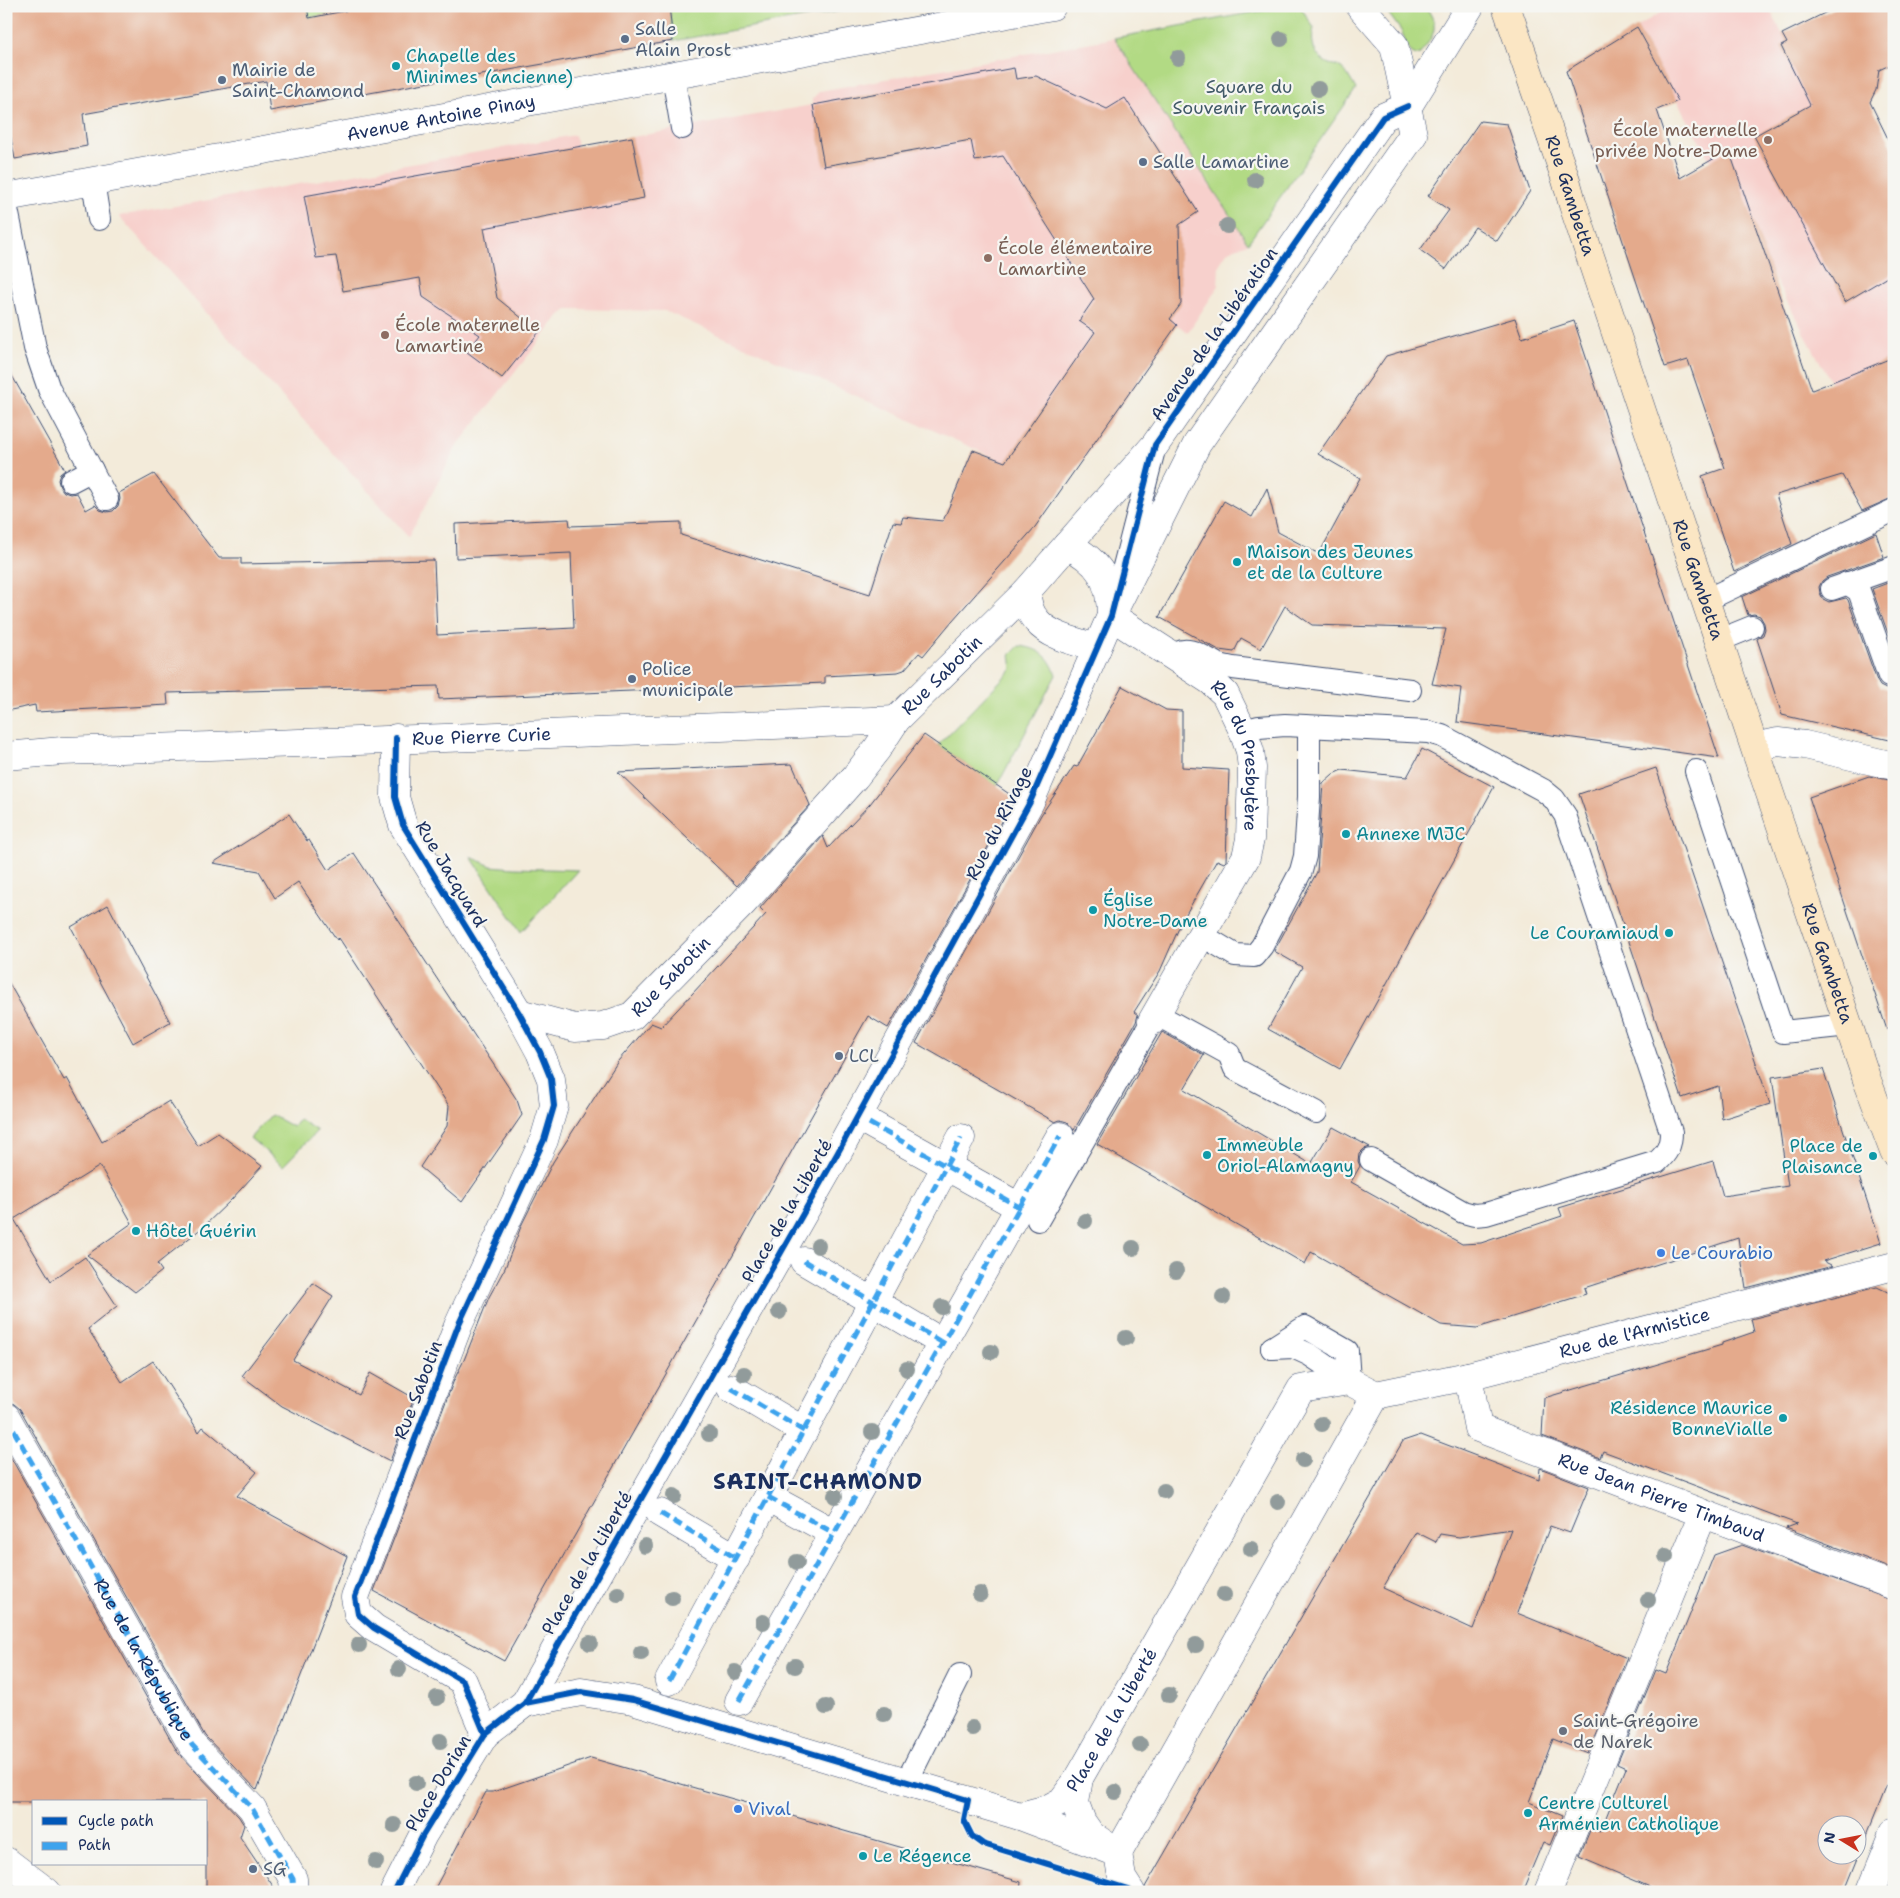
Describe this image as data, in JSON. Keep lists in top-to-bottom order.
{
  "streets": {
    "main road": ["Rue Gambetta"],
    "street": [
      "Avenue Antoine Pinay",
      "Avenue de la Libération",
      "Rue Sabotin",
      "Rue Pierre Curie",
      "Rue du Presbytère",
      "Rue du Rivage",
      "Rue Jacquard",
      "Place de la Liberté",
      "Rue de l'Armistice",
      "Rue Jean Pierre Timbaud",
      "Rue de la République",
      "Place Dorian"
    ]
  },
  "crossings": [
    ["Avenue de la Libération", "Rue Sabotin"],
    ["Avenue de la Libération", "Rue du Presbytère"],
    ["Avenue de la Libération", "Rue du Rivage"],
    ["Rue Sabotin", "Rue Pierre Curie"],
    ["Rue Sabotin", "Rue du Presbytère"],
    ["Rue Sabotin", "Rue du Rivage"],
    ["Rue Sabotin", "Rue Jacquard"],
    ["Rue Sabotin", "Place Dorian"],
    ["Rue Pierre Curie", "Rue Jacquard"],
    ["Rue du Presbytère", "Rue du Rivage"],
    ["Rue du Rivage", "Place de la Liberté"],
    ["Place de la Liberté", "Place Dorian"],
    ["Rue de l'Armistice", "Rue Jean Pierre Timbaud"]
  ],
  "districts": ["SAINT-CHAMOND"],
  "parks": ["Square du Souvenir Français"],
  "places": [
    "Salle Alain Prost",
    "Chapelle des Minimes (ancienne)",
    "Mairie de Saint-Chamond",
    "École maternelle privée Notre-Dame",
    "Salle Lamartine",
    "École élémentaire Lamartine",
    "École maternelle Lamartine",
    "Maison des Jeunes et de la Culture",
    "Police municipale",
    "Annexe MJC",
    "Église Notre-Dame",
    "Le Couramiaud",
    "LCL",
    "Immeuble Oriol-Alamagny",
    "Place de Plaisance",
    "Hôtel Guérin",
    "Le Courabio",
    "Résidence Maurice BonneVialle",
    "Saint-Grégoire de Narek",
    "Vival",
    "Centre Culturel Arménien Catholique",
    "Le Régence",
    "SG"
  ],
  "legend": ["Cycle path", "Path"],
  "north": "left"
}
